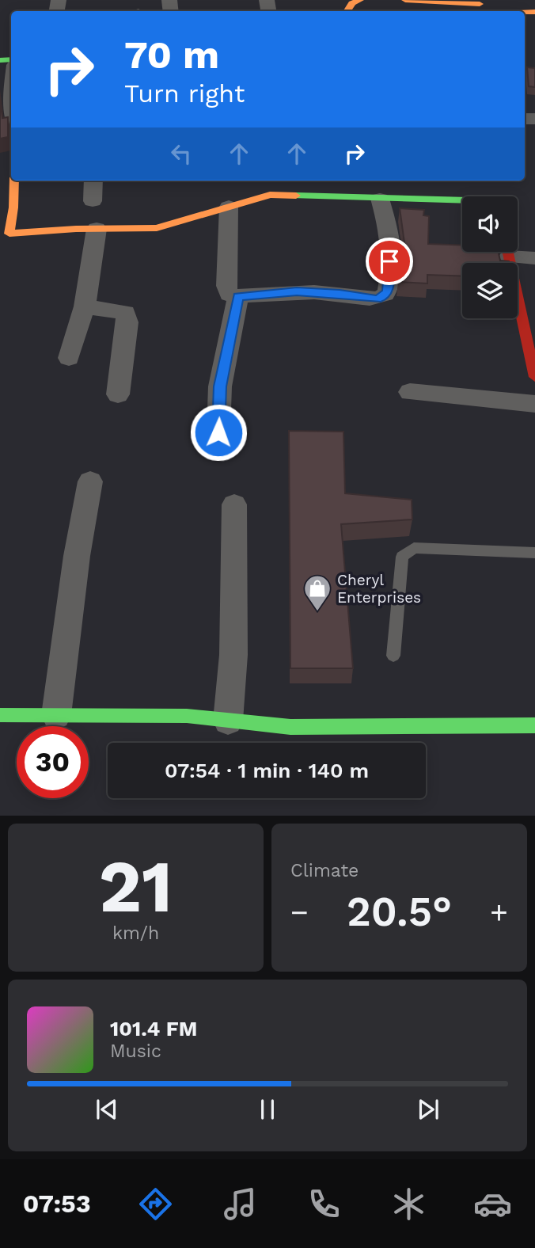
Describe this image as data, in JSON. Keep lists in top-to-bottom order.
{
  "places": {
    "shop": ["Cheryl Enterprises"]
  },
  "page": {
    "turn": ["70 m", "Turn right"],
    "limit": "30",
    "trip": "07:54 · 1 min · 140 m",
    "tile": [
      ["21", "km/h"],
      "Climate"
    ],
    "heat": ["−", "20.5°", "+"],
    "song": ["101.4 FM", "Music"],
    "tabs": "07:53"
  }
}
